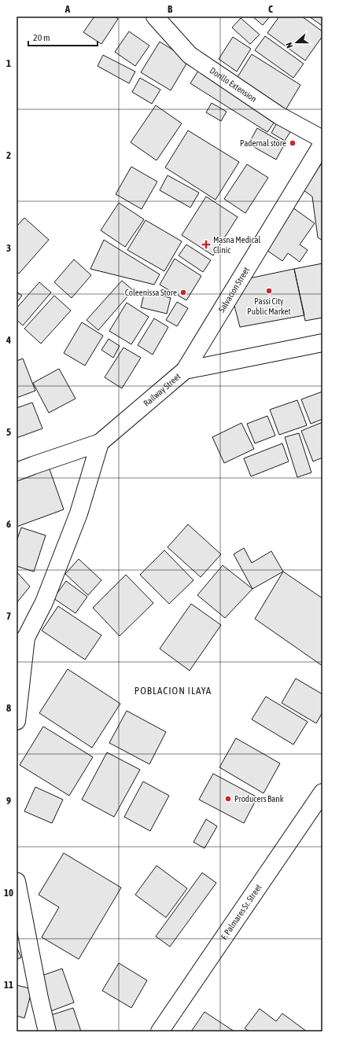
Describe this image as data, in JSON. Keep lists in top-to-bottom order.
{
  "streets": {
    "street": [
      "Dorillo Extension",
      "Salvacion Street",
      "Railway Street",
      "F. Palmares Sr. Street"
    ]
  },
  "crossings": [
    ["Salvacion Street", "Railway Street"]
  ],
  "districts": ["POBLACION ILAYA"],
  "places": {
    "other": [
      "Padernal store",
      "Passi City Public Market",
      "Coleenissa Store",
      "Producers Bank"
    ],
    "health": ["Masna Medical Clinic"]
  },
  "scale_bar": "20 m",
  "north": "left",
  "grid": {
    "columns": ["A", "B", "C"],
    "rows": [
      "1",
      "2",
      "3",
      "4",
      "5",
      "6",
      "7",
      "8",
      "9",
      "10",
      "11"
    ]
  }
}
